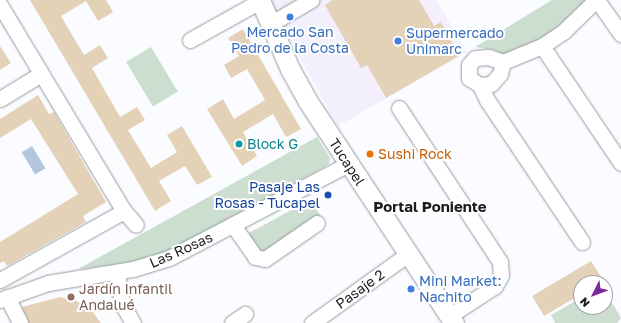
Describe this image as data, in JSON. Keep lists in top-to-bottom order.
{
  "streets": {
    "main road": ["Tucapel"],
    "street": ["Las Rosas", "Pasaje 2"]
  },
  "crossings": [
    ["Tucapel", "Las Rosas"],
    ["Tucapel", "Pasaje 2"]
  ],
  "districts": ["Portal Poniente"],
  "places": [
    "Mercado San Pedro de la Costa",
    "Supermercado Unimarc",
    "Block G",
    "Sushi Rock",
    "Pasaje Las Rosas - Tucapel",
    "Mini Market: Nachito",
    "Jardín Infantil Andalué"
  ],
  "north": "bottom left"
}
